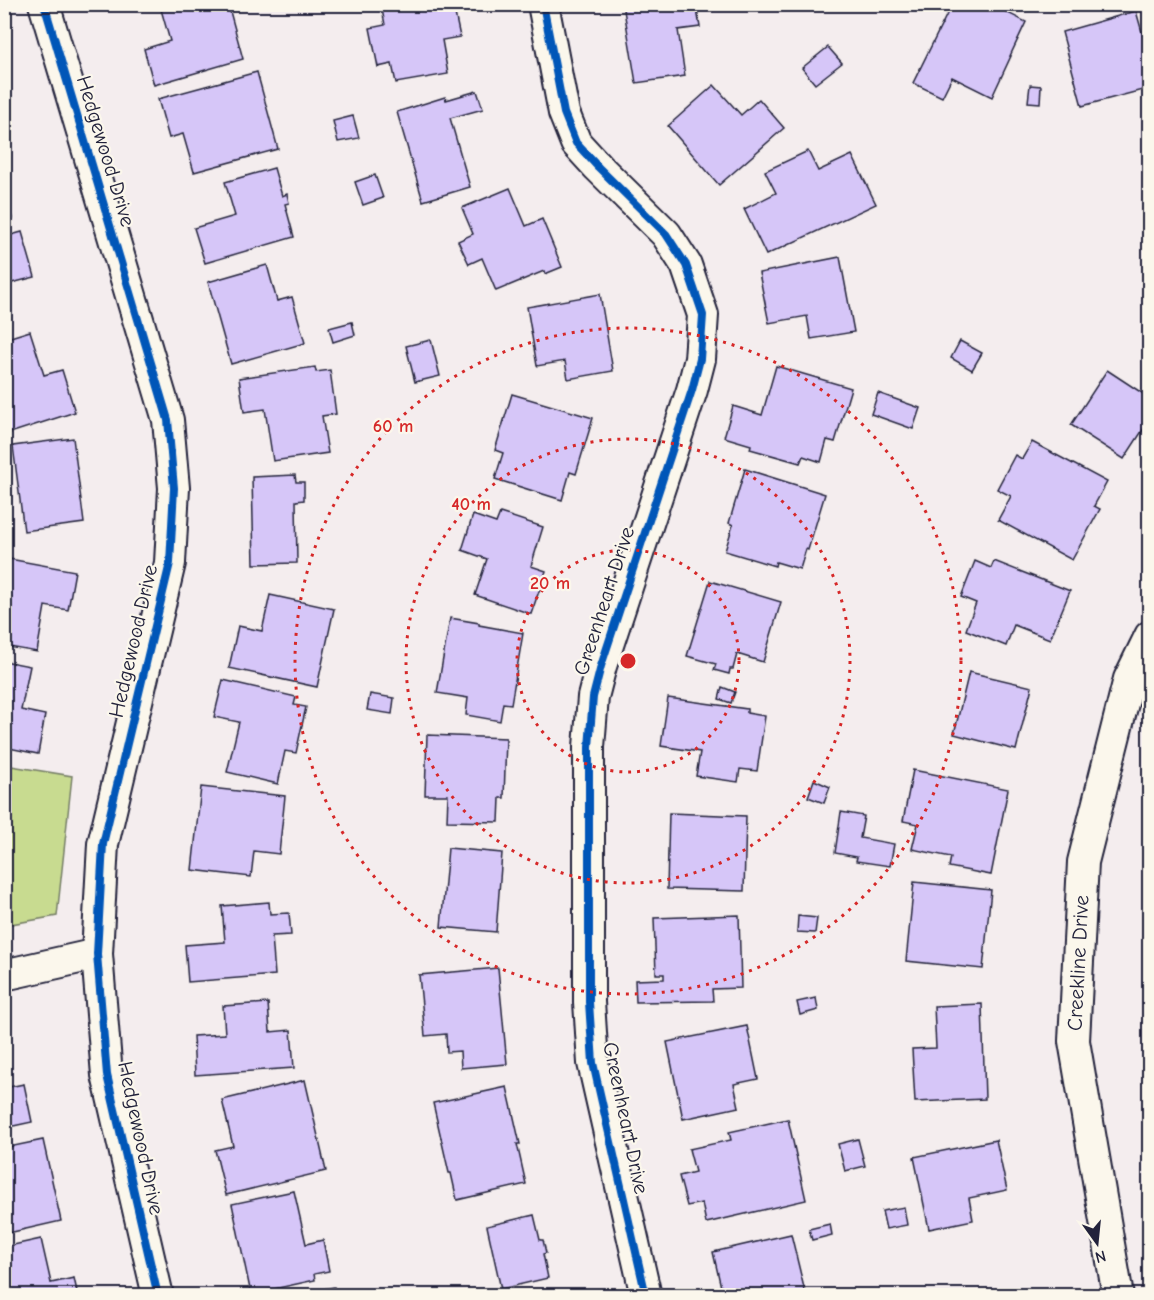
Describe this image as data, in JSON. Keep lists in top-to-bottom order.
{
  "streets": {
    "street": ["Hedgewood Drive", "Greenheart Drive", "Creekline Drive"]
  },
  "north": "bottom",
  "rings": ["60 m", "40 m", "20 m"]
}
